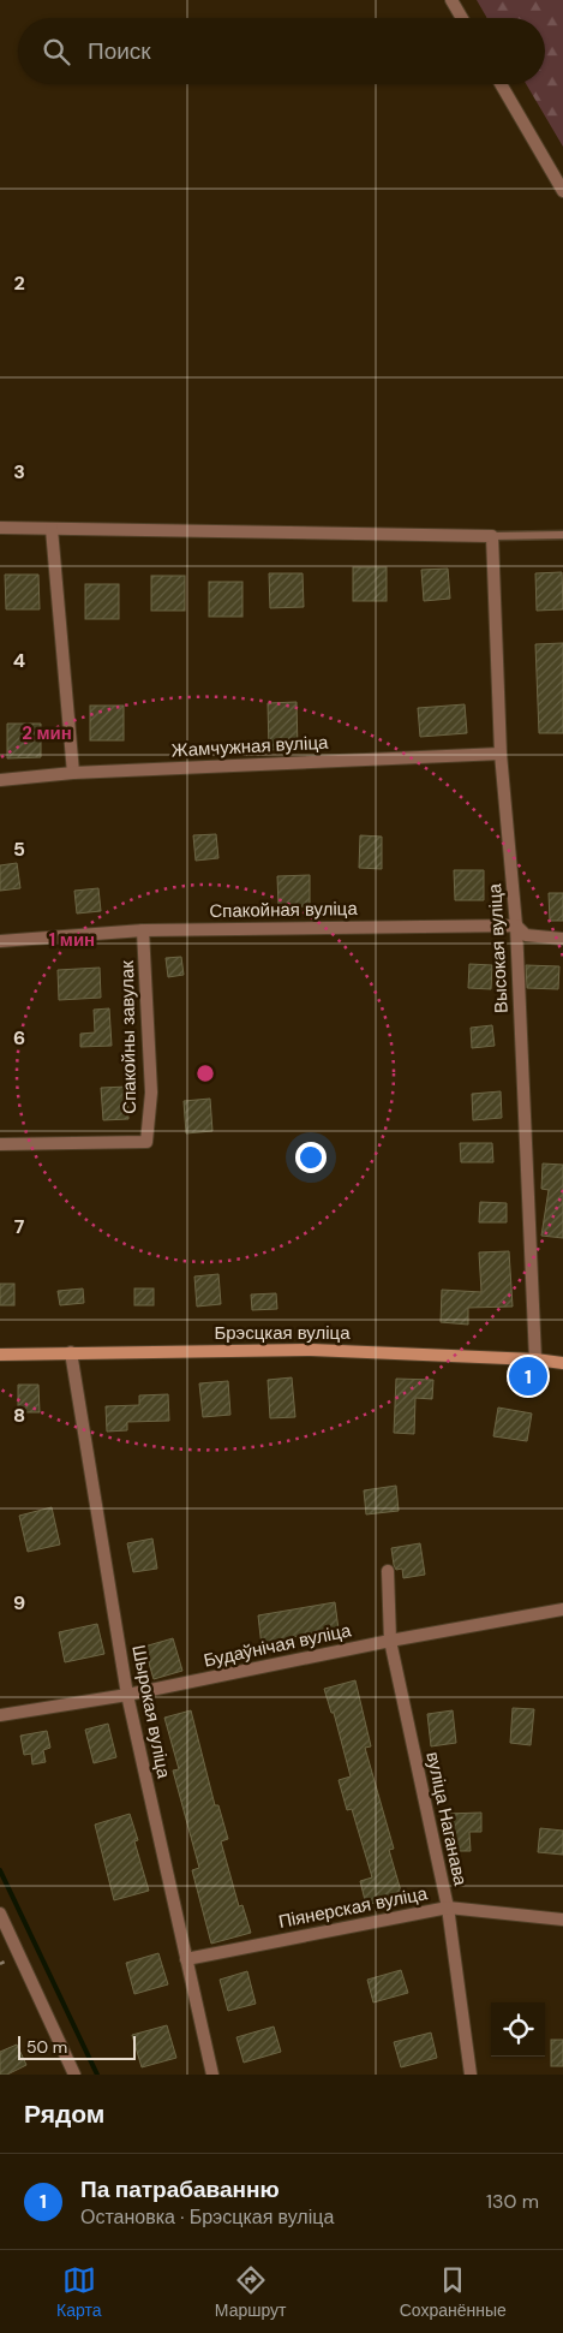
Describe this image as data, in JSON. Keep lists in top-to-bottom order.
{
  "streets": {
    "street": [
      "Жамчужная вуліца",
      "Спакойная вуліца",
      "Высокая вуліца",
      "Спакойны завулак",
      "Брэсцкая вуліца",
      "Будаўнічая вуліца",
      "Шырокая вуліца",
      "вуліца Наганава",
      "Піянерская вуліца"
    ]
  },
  "crossings": [
    ["Жамчужная вуліца", "Высокая вуліца"],
    ["Спакойная вуліца", "Высокая вуліца"],
    ["Спакойная вуліца", "Спакойны завулак"],
    ["Высокая вуліца", "Брэсцкая вуліца"],
    ["Брэсцкая вуліца", "Шырокая вуліца"],
    ["Будаўнічая вуліца", "Шырокая вуліца"],
    ["Будаўнічая вуліца", "вуліца Наганава"],
    ["Шырокая вуліца", "Піянерская вуліца"],
    ["вуліца Наганава", "Піянерская вуліца"]
  ],
  "scale_bar": "50 m",
  "page": {
    "search": "Поиск",
    "pins": "1",
    "scale": "50 m",
    "heading": "Рядом",
    "list": [
      {
        "mark": "1",
        "name": "Па патрабаванню",
        "note": "Остановка · Брэсцкая вуліца",
        "value": "130 m"
      }
    ],
    "nav": ["Карта", "Маршрут", "Сохранённые"]
  },
  "grid": {
    "rows": [
      "2",
      "3",
      "4",
      "5",
      "6",
      "7",
      "8",
      "9"
    ]
  },
  "rings": ["2 мин", "1 мин"]
}
